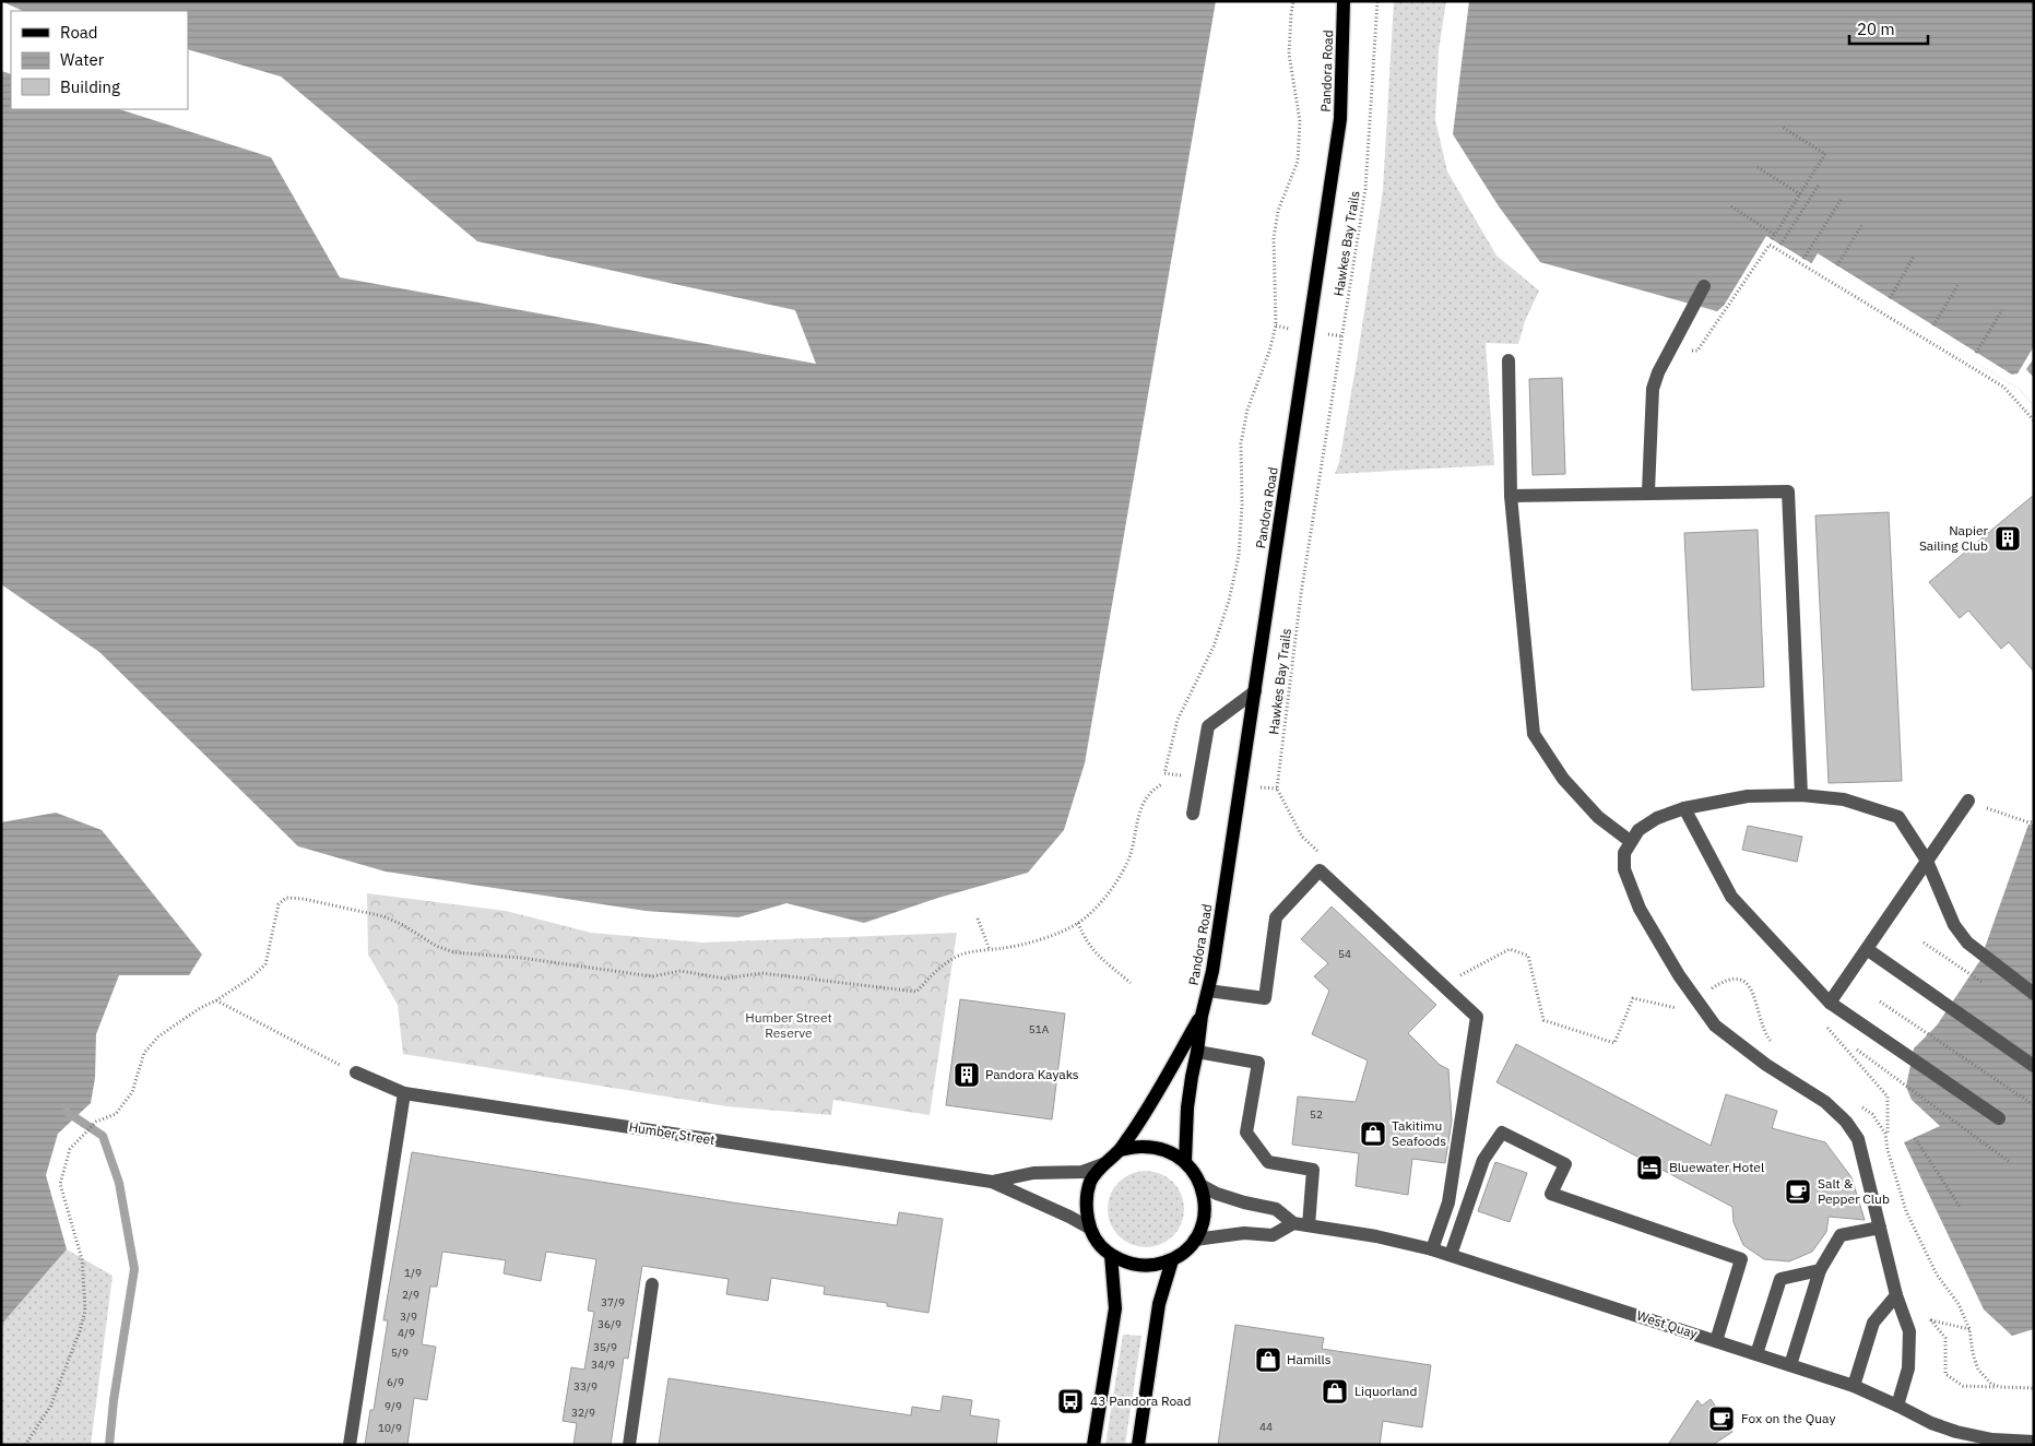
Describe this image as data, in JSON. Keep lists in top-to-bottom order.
{
  "streets": {
    "main road": ["Pandora Road"],
    "street": ["Humber Street", "West Quay"],
    "path": ["Hawkes Bay Trails"]
  },
  "crossings": [
    ["Humber Street", "West Quay"]
  ],
  "parks": ["Humber Street Reserve"],
  "places": {
    "building": ["Napier Sailing Club", "Pandora Kayaks"],
    "shop": ["Takitimu Seafoods", "Hamills", "Liquorland"],
    "hotel": ["Bluewater Hotel"],
    "cafe": ["Salt & Pepper Club", "Fox on the Quay"],
    "bus stop": ["43 Pandora Road"]
  },
  "house_numbers": [
    "54",
    "51A",
    "52",
    "1/9",
    "2/9",
    "37/9",
    "3/9",
    "36/9",
    "4/9",
    "35/9",
    "5/9",
    "34/9",
    "6/9",
    "33/9",
    "9/9",
    "32/9",
    "44",
    "10/9"
  ],
  "legend": ["Road", "Water", "Building"],
  "scale_bar": "20 m"
}
